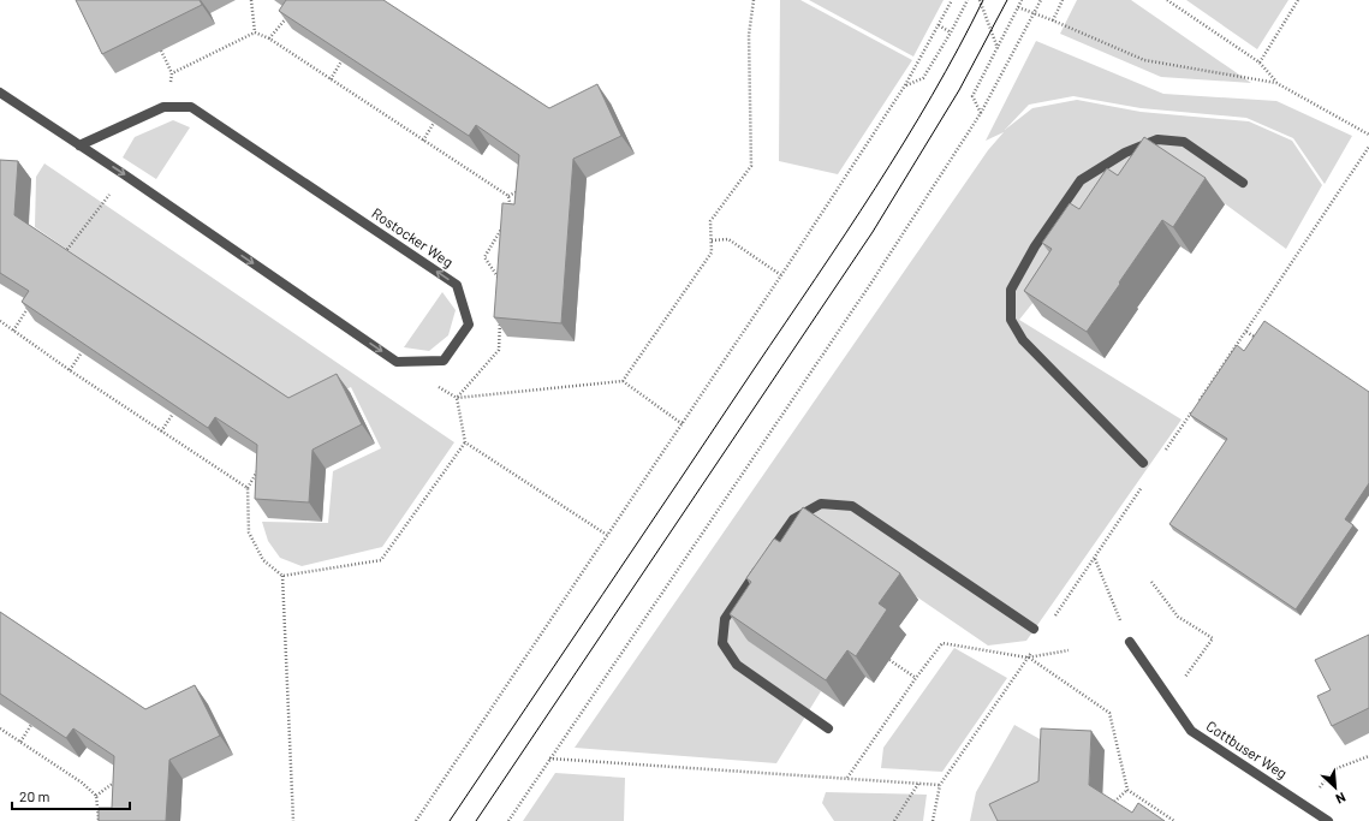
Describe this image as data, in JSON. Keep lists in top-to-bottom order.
{
  "streets": {
    "street": ["Rostocker Weg", "Cottbuser Weg"]
  },
  "scale_bar": "20 m",
  "north": "bottom right"
}
